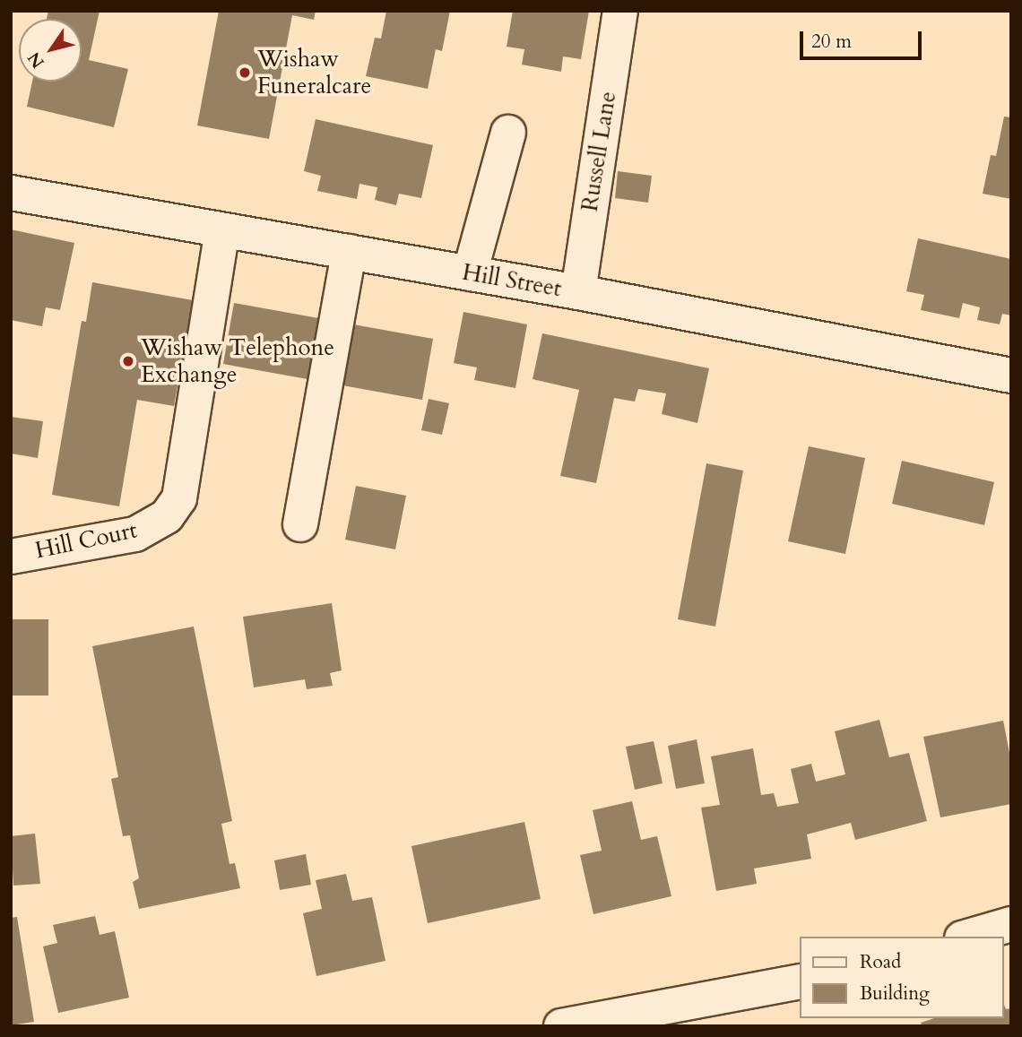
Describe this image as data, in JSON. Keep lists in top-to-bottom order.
{
  "streets": {
    "street": ["Russell Lane", "Hill Street", "Hill Court"]
  },
  "crossings": [
    ["Russell Lane", "Hill Street"],
    ["Hill Street", "Hill Court"]
  ],
  "places": ["Wishaw Funeralcare", "Wishaw Telephone Exchange"],
  "legend": ["Road", "Building"],
  "scale_bar": "20 m",
  "north": "bottom left"
}
